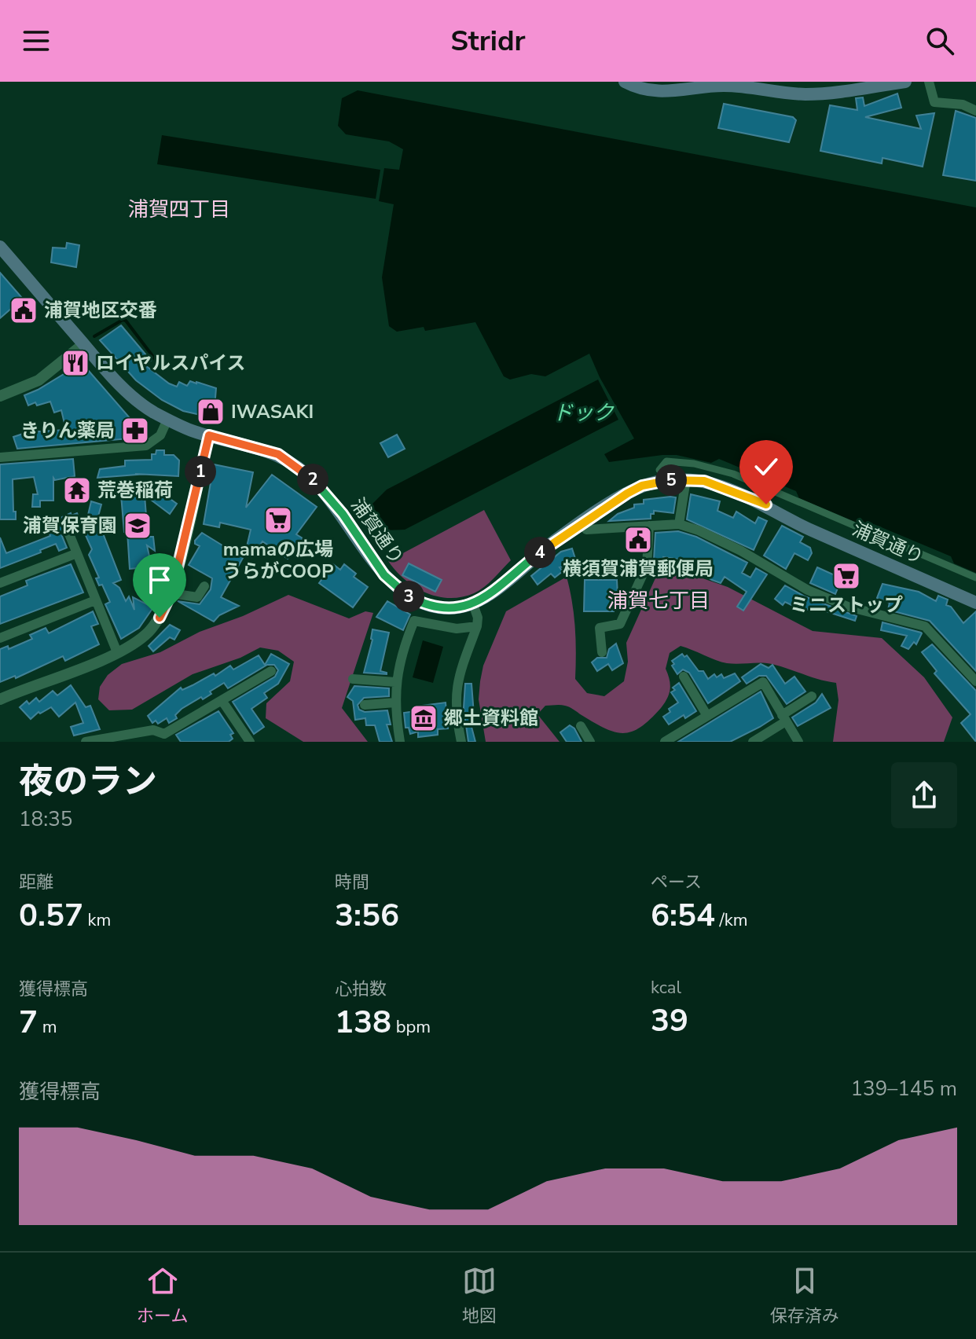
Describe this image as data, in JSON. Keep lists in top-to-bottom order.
{
  "streets": {
    "main road": ["浦賀通り"]
  },
  "districts": ["浦賀四丁目", "浦賀七丁目"],
  "water": ["ドック"],
  "places": {
    "public building": ["浦賀地区交番", "横須賀浦賀郵便局"],
    "restaurant": ["ロイヤルスパイス"],
    "shop": ["IWASAKI"],
    "pharmacy": ["きりん薬局"],
    "temple": ["荒巻稲荷"],
    "supermarket": ["mamaの広場 うらがCOOP", "ミニストップ"],
    "school or university": ["浦賀保育園"],
    "museum": ["郷土資料館"]
  },
  "page": {
    "header": "Stridr",
    "pins": [
      "1",
      "2",
      "5",
      "4",
      "3"
    ],
    "heading": ["夜のラン", "18:35"],
    "stats": [
      ["距離", "0.57 km"],
      ["時間", "3:56"],
      ["ペース", "6:54 /km"],
      ["獲得標高", "7 m"],
      ["心拍数", "138 bpm"],
      ["kcal", "39"]
    ],
    "chart": ["獲得標高", "139–145 m"],
    "tabs": ["ホーム", "地図", "保存済み"]
  }
}
